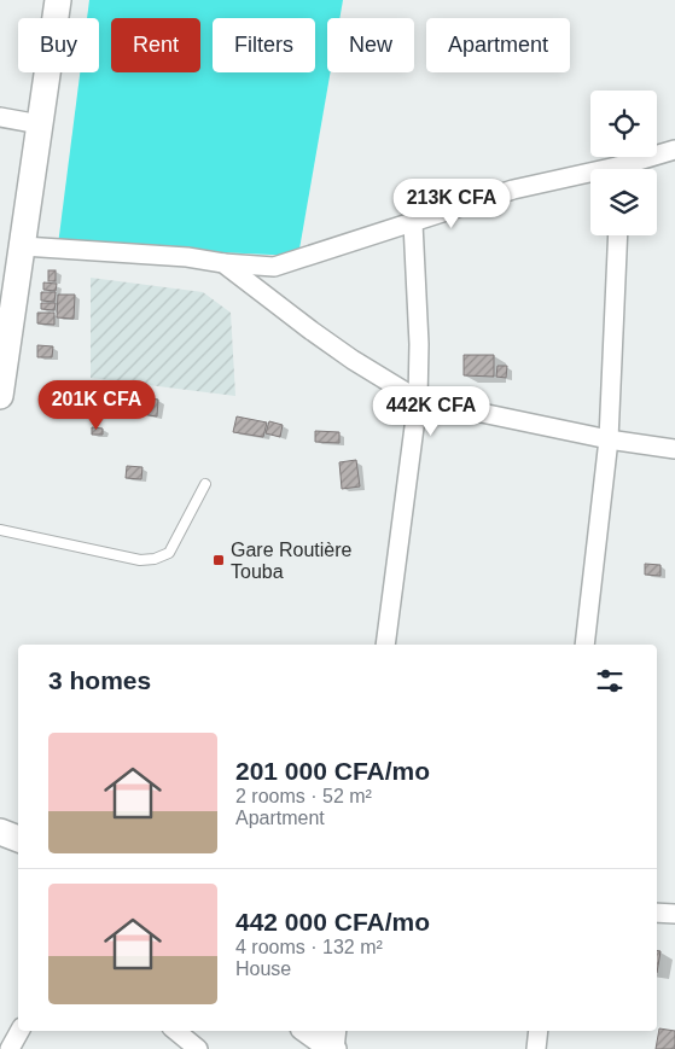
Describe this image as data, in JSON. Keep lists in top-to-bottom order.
{
  "places": {
    "transit": ["Gare Routière Touba"]
  },
  "page": {
    "chip": [
      "Buy",
      "Rent",
      "Filters",
      "New",
      "Apartment"
    ],
    "price": ["213K CFA", "201K CFA", "442K CFA"],
    "heading": "3 homes",
    "list": [
      {
        "name": "201 000 CFA/mo",
        "note": "2 rooms · 52 m² · Apartment"
      },
      {
        "name": "442 000 CFA/mo",
        "note": "4 rooms · 132 m² · House"
      }
    ]
  }
}
